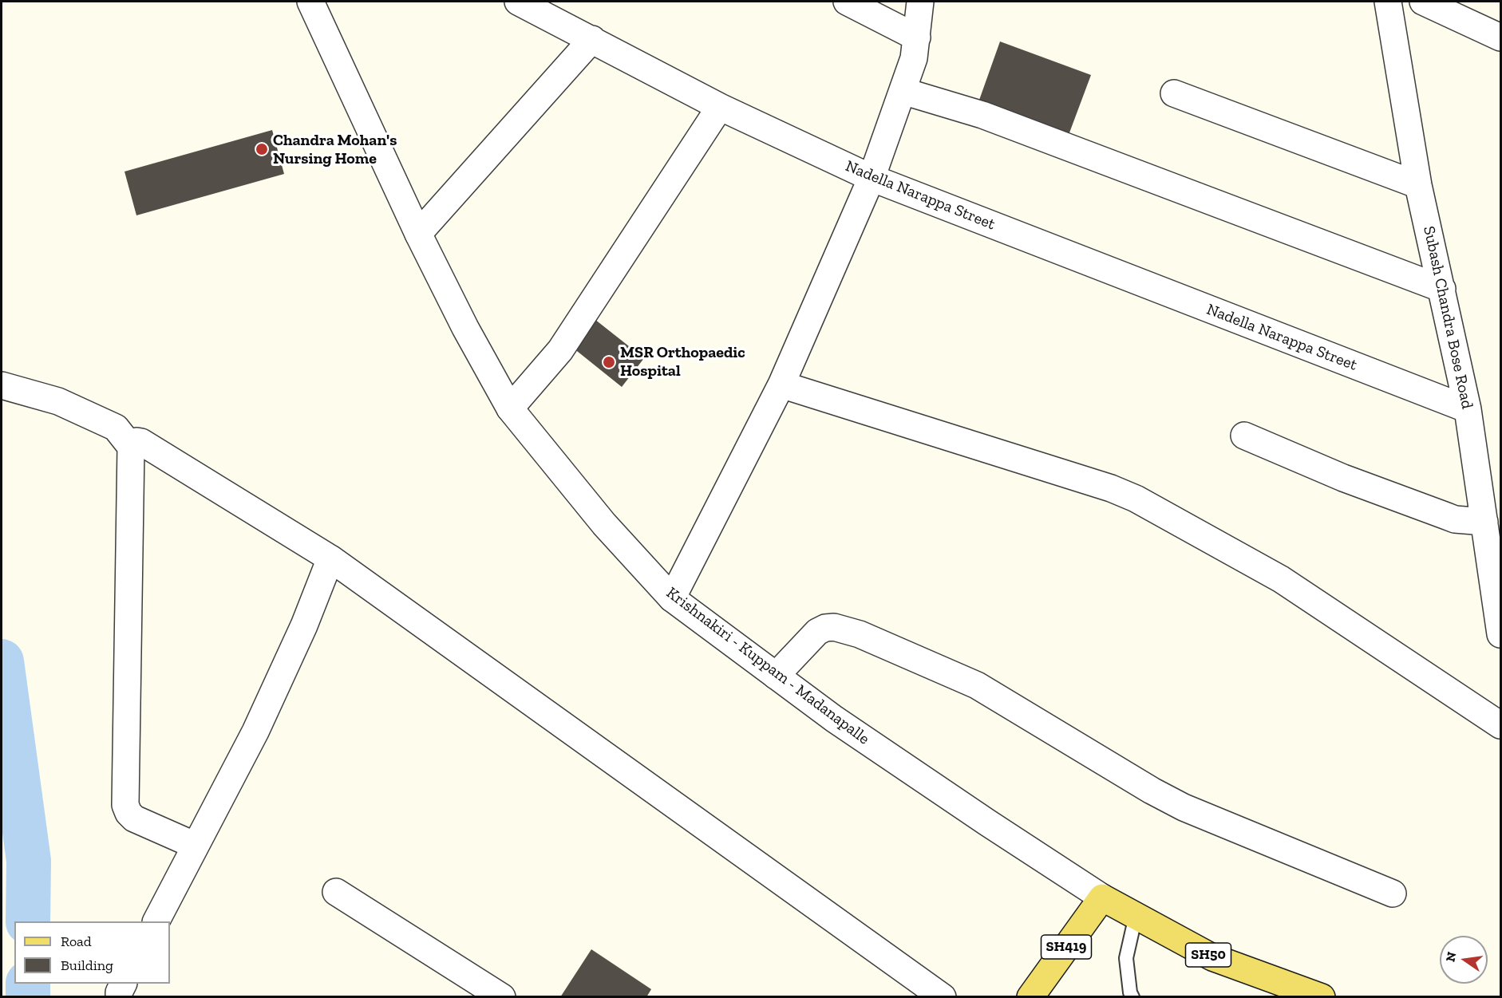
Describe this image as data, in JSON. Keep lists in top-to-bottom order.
{
  "streets": {
    "main road": ["Krishnakiri - Kuppam - Madanapalle", "SH419", "SH50"],
    "street": ["Nadella Narappa Street", "Subash Chandra Bose Road"]
  },
  "crossings": [
    ["Nadella Narappa Street", "Subash Chandra Bose Road"],
    ["Krishnakiri - Kuppam - Madanapalle", "SH419"]
  ],
  "places": ["Chandra Mohan's Nursing Home", "MSR Orthopaedic Hospital"],
  "legend": ["Road", "Building"],
  "north": "left"
}
